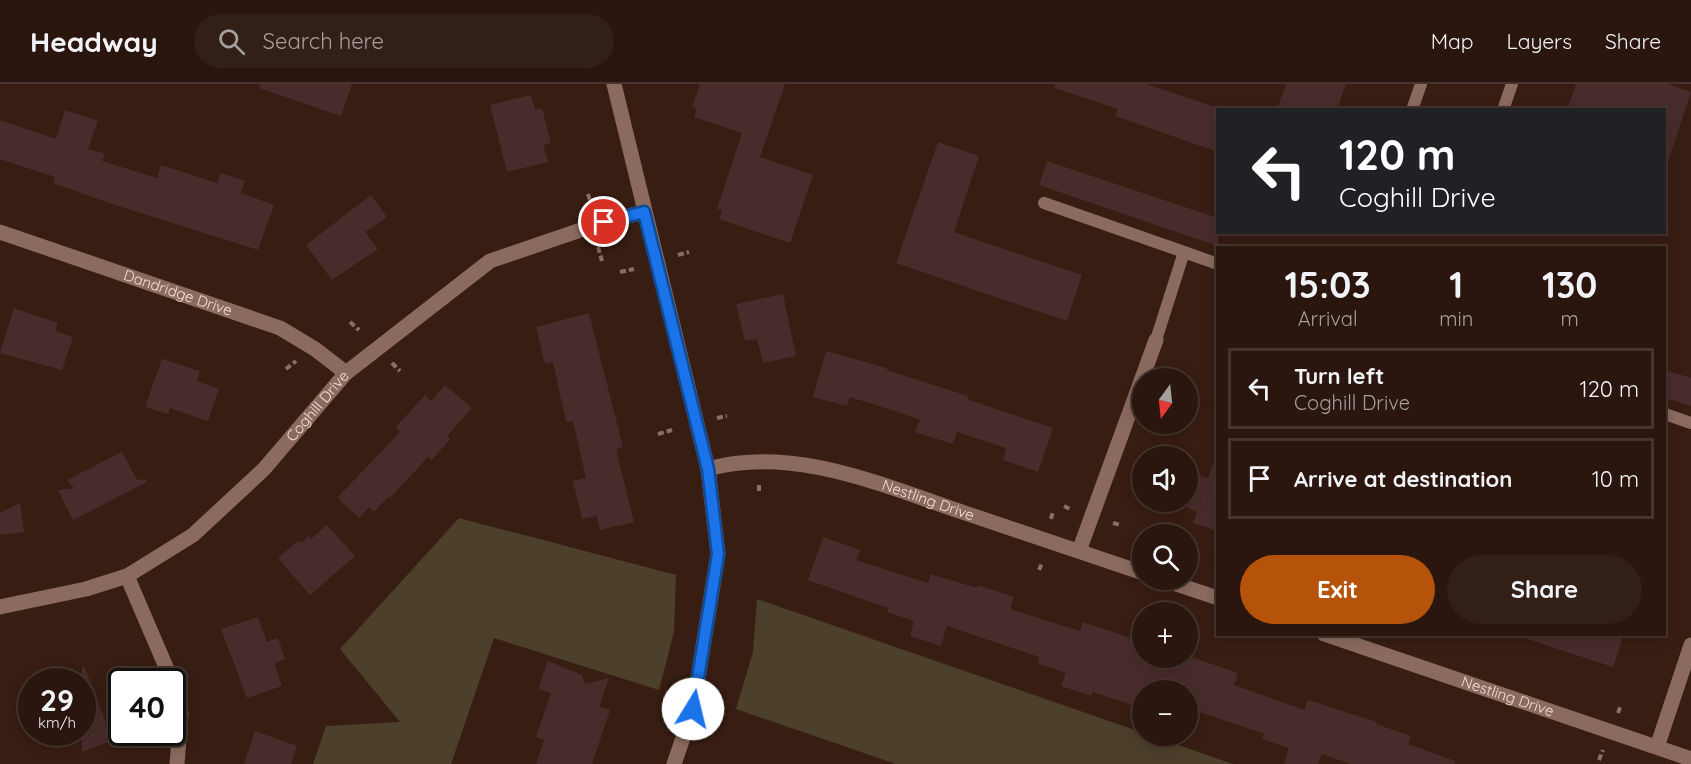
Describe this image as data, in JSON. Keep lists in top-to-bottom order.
{
  "streets": {
    "street": ["Dandridge Drive", "Coghill Drive", "Nestling Drive"]
  },
  "crossings": [
    ["Dandridge Drive", "Coghill Drive"]
  ],
  "north": "bottom",
  "page": {
    "header": "Headway",
    "search": "Search here",
    "nav": ["Map", "Layers", "Share"],
    "turn": ["120 m", "Coghill Drive"],
    "eta": [
      "15:03",
      "Arrival",
      "1",
      "min",
      "130",
      "m"
    ],
    "list": [
      {
        "name": "Turn left",
        "note": "Coghill Drive",
        "value": "120 m"
      },
      {
        "name": "Arrive at destination",
        "value": "10 m"
      }
    ],
    "map_buttons": ["+", "−"],
    "buttons": ["Exit", "Share"],
    "speed": "29 km/h",
    "limit": "40"
  }
}
